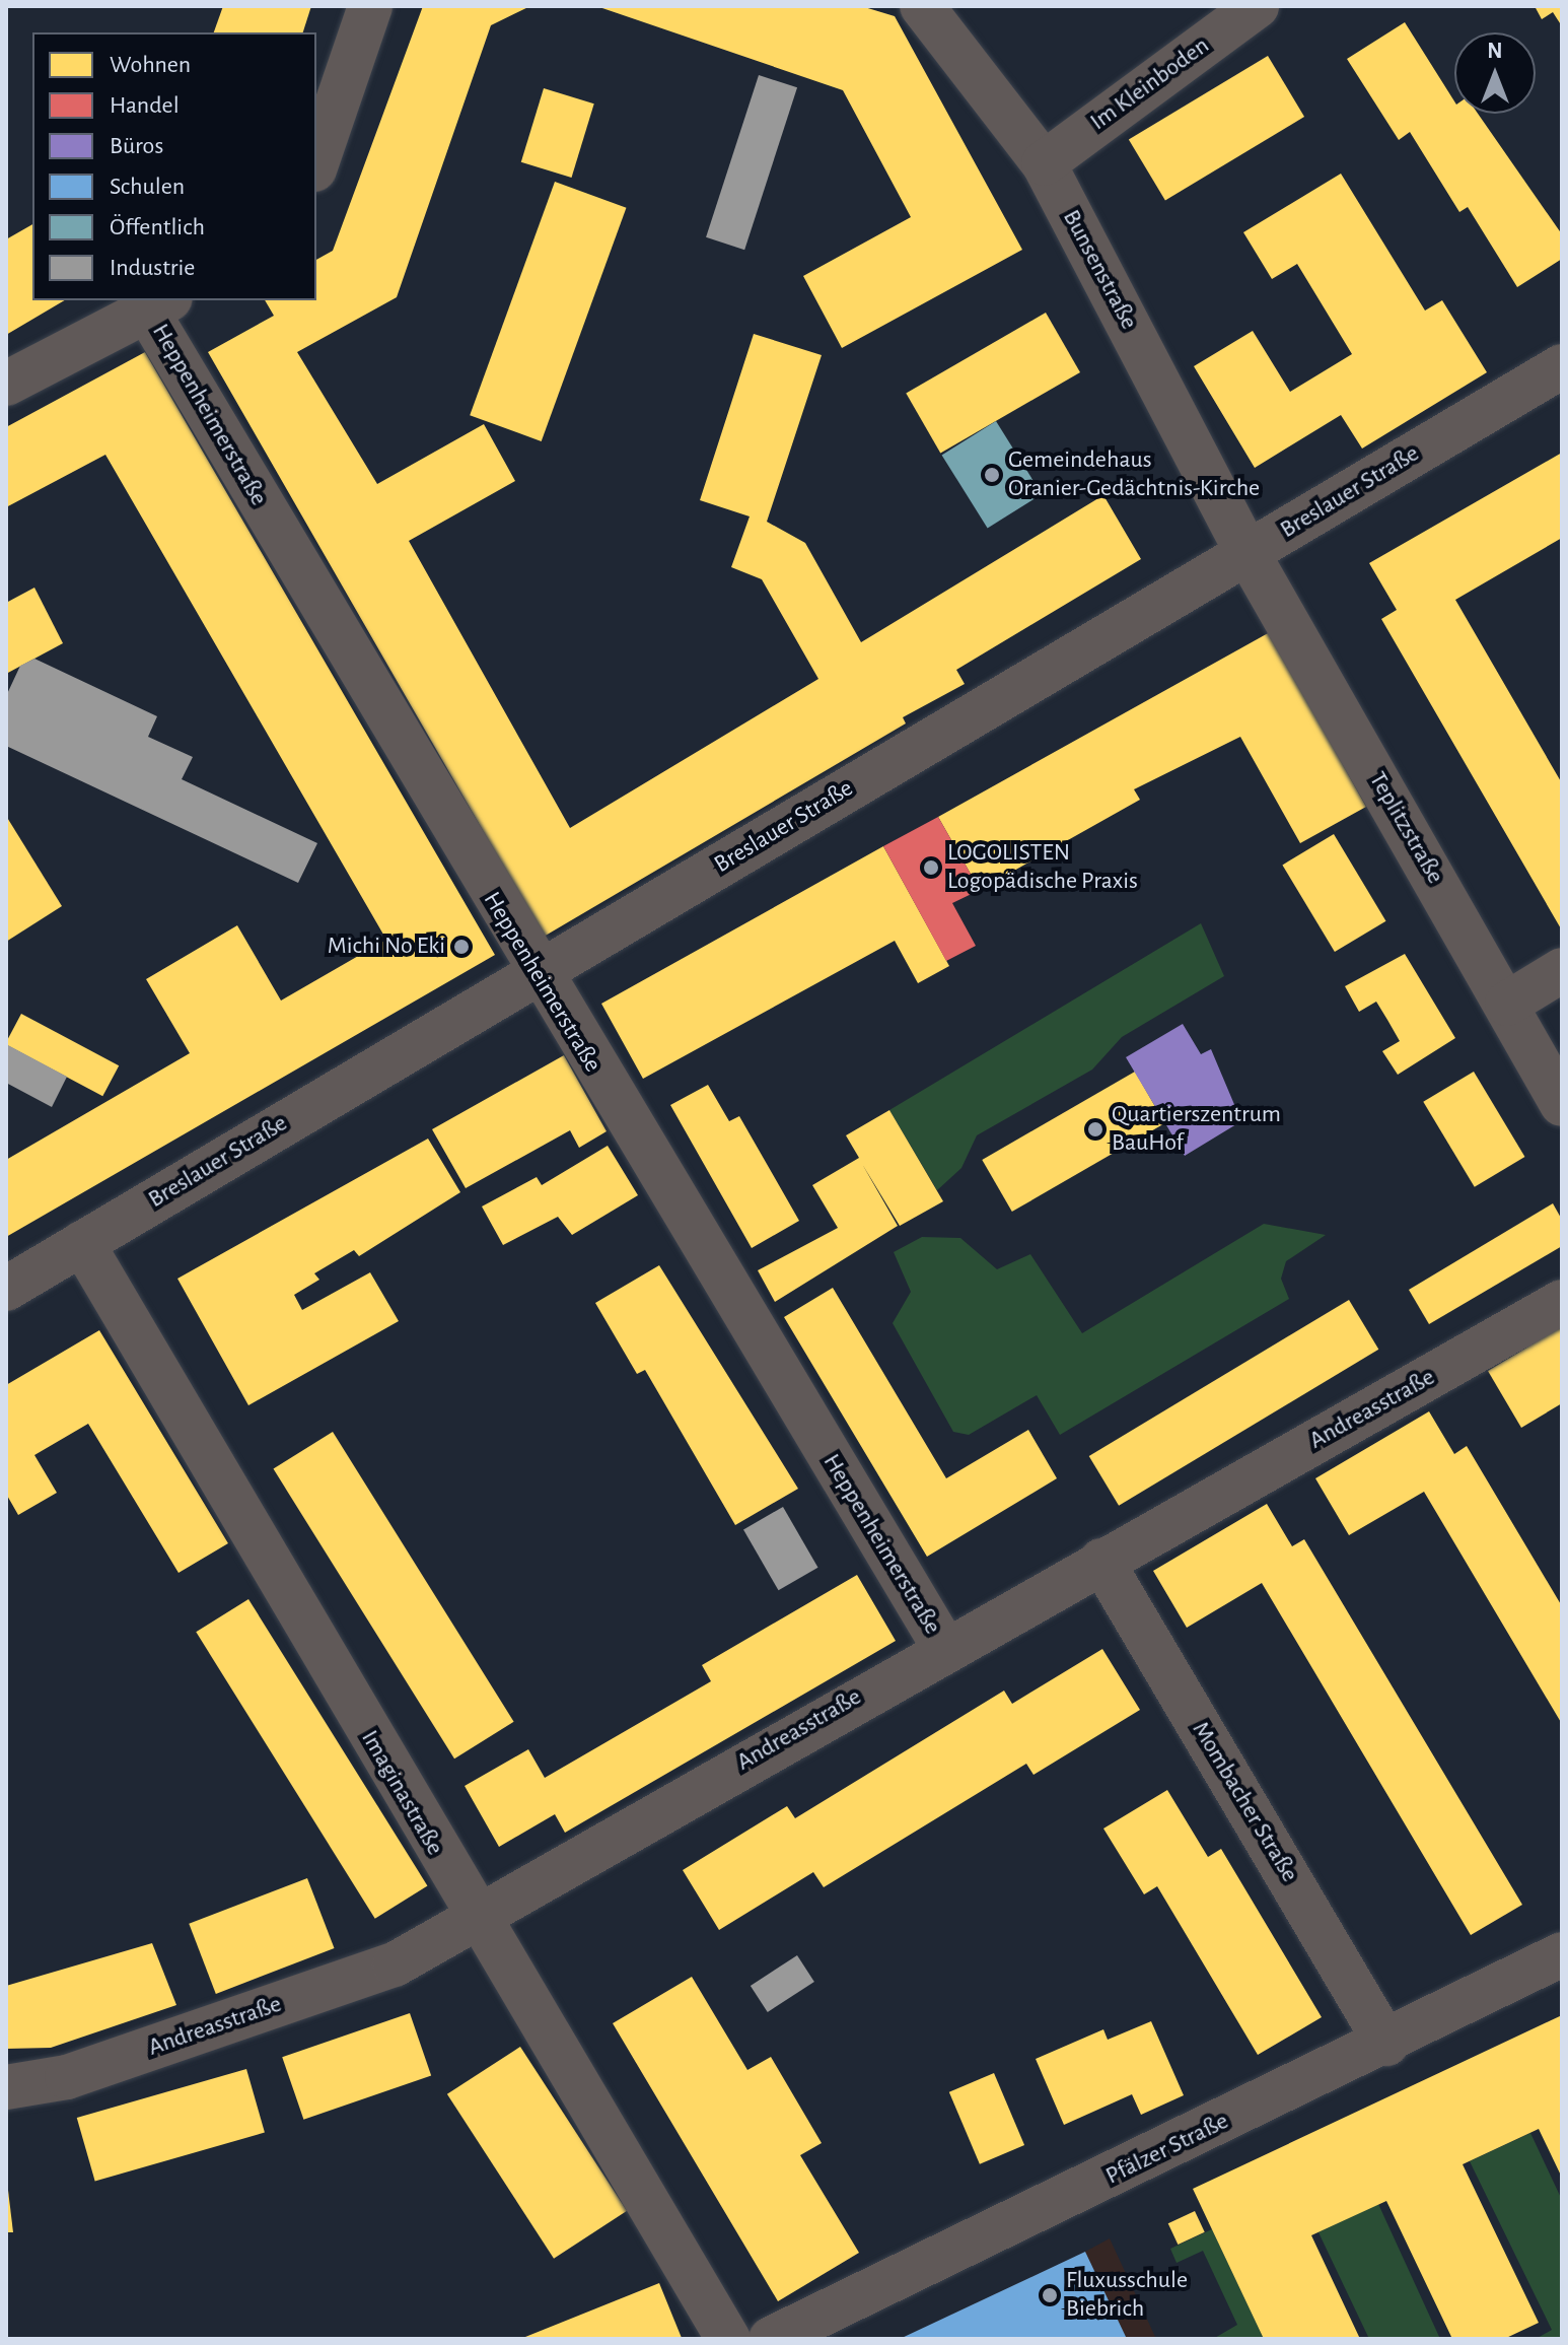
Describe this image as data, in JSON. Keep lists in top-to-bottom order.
{
  "streets": {
    "street": [
      "Im Kleinboden",
      "Bunsenstraße",
      "Heppenheimerstraße",
      "Breslauer Straße",
      "Teplitzstraße",
      "Andreasstraße",
      "Imaginastraße",
      "Mombacher Straße",
      "Pfälzer Straße"
    ]
  },
  "crossings": [
    ["Im Kleinboden", "Bunsenstraße"],
    ["Bunsenstraße", "Breslauer Straße"],
    ["Bunsenstraße", "Teplitzstraße"],
    ["Heppenheimerstraße", "Breslauer Straße"],
    ["Heppenheimerstraße", "Andreasstraße"],
    ["Breslauer Straße", "Teplitzstraße"],
    ["Breslauer Straße", "Imaginastraße"],
    ["Andreasstraße", "Imaginastraße"],
    ["Andreasstraße", "Mombacher Straße"],
    ["Mombacher Straße", "Pfälzer Straße"]
  ],
  "places": [
    "Gemeindehaus Oranier-Gedächtnis-Kirche",
    "LOGOLISTEN Logopädische Praxis",
    "Michi No Eki",
    "Quartierszentrum BauHof",
    "Fluxusschule Biebrich"
  ],
  "legend": [
    "Wohnen",
    "Handel",
    "Büros",
    "Schulen",
    "Öffentlich",
    "Industrie"
  ],
  "north": "top"
}
